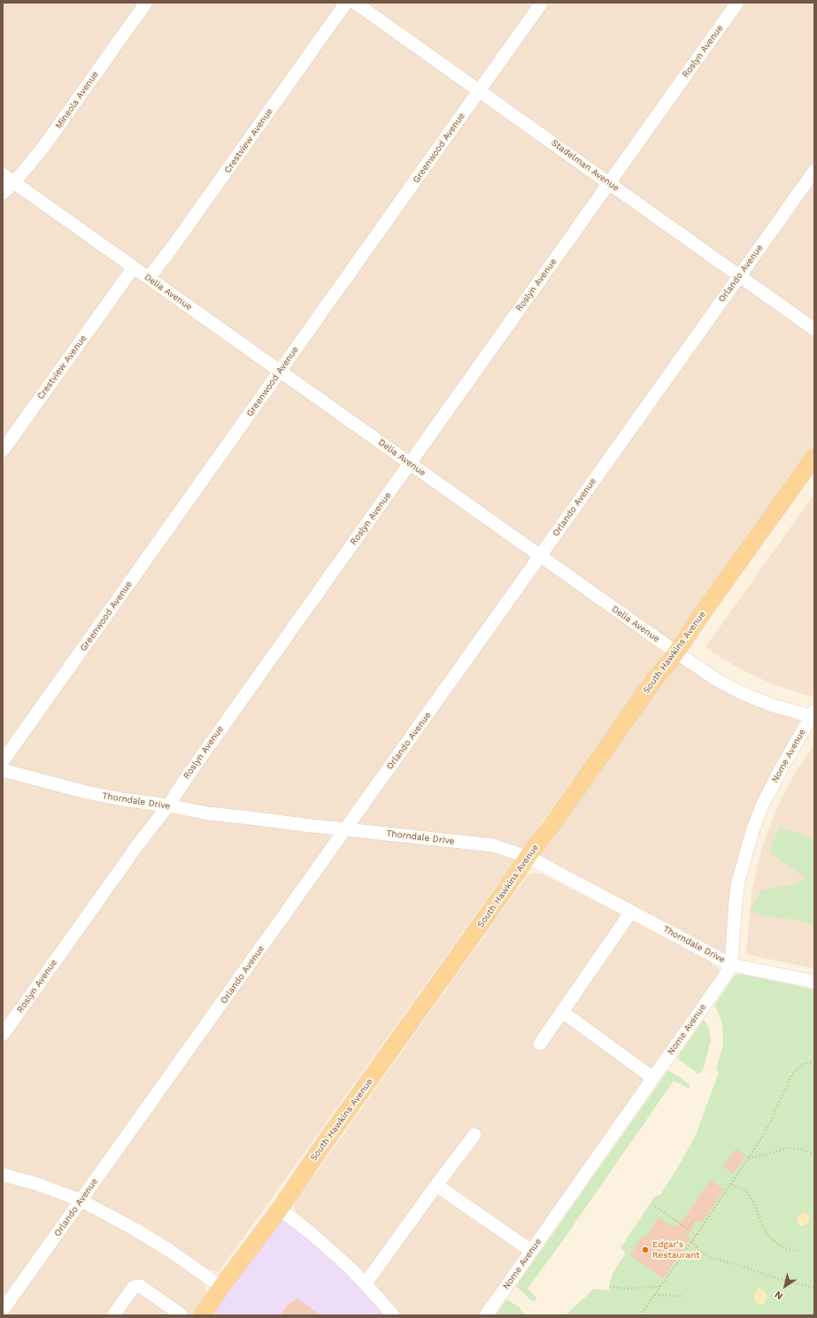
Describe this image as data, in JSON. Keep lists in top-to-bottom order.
{
  "streets": {
    "main road": ["South Hawkins Avenue"],
    "street": [
      "Roslyn Avenue",
      "Mineola Avenue",
      "Crestview Avenue",
      "Greenwood Avenue",
      "Stadelman Avenue",
      "Orlando Avenue",
      "Delia Avenue",
      "Nome Avenue",
      "Thorndale Drive"
    ]
  },
  "crossings": [
    ["Roslyn Avenue", "Stadelman Avenue"],
    ["Roslyn Avenue", "Delia Avenue"],
    ["Roslyn Avenue", "Thorndale Drive"],
    ["Mineola Avenue", "Delia Avenue"],
    ["Crestview Avenue", "Delia Avenue"],
    ["Greenwood Avenue", "Stadelman Avenue"],
    ["Greenwood Avenue", "Delia Avenue"],
    ["Stadelman Avenue", "Orlando Avenue"],
    ["Orlando Avenue", "Delia Avenue"],
    ["Orlando Avenue", "Thorndale Drive"],
    ["Delia Avenue", "South Hawkins Avenue"],
    ["Delia Avenue", "Nome Avenue"],
    ["South Hawkins Avenue", "Thorndale Drive"],
    ["Nome Avenue", "Thorndale Drive"]
  ],
  "places": ["Edgar's Restaurant"],
  "north": "bottom left"
}
